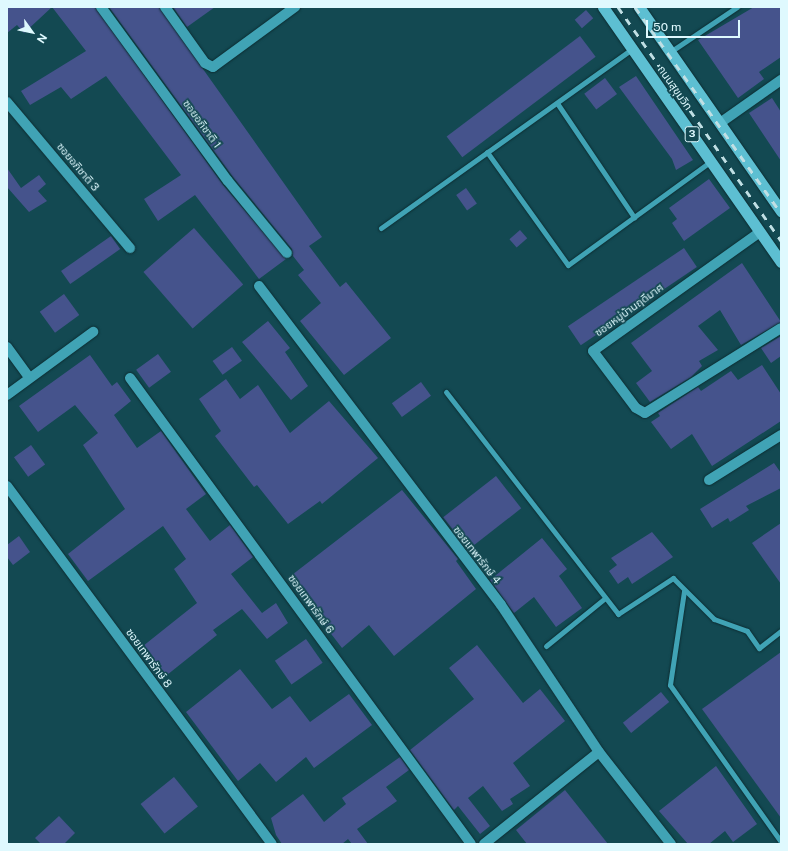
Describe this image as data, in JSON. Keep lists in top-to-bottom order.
{
  "streets": {
    "highway": ["ถนนสุขุมวิท", "3"],
    "street": [
      "ซอยอภิชาติ 1",
      "ซอยอภิชาติ 3",
      "ซอยหมู่บ้านฤดีมาศ",
      "ซอยเทพารักษ์ 4",
      "ซอยเทพารักษ์ 6",
      "ซอยเทพารักษ์ 8"
    ]
  },
  "crossings": [
    ["ถนนสุขุมวิท", "ซอยหมู่บ้านฤดีมาศ"]
  ],
  "scale_bar": "50 m",
  "north": "bottom right"
}
